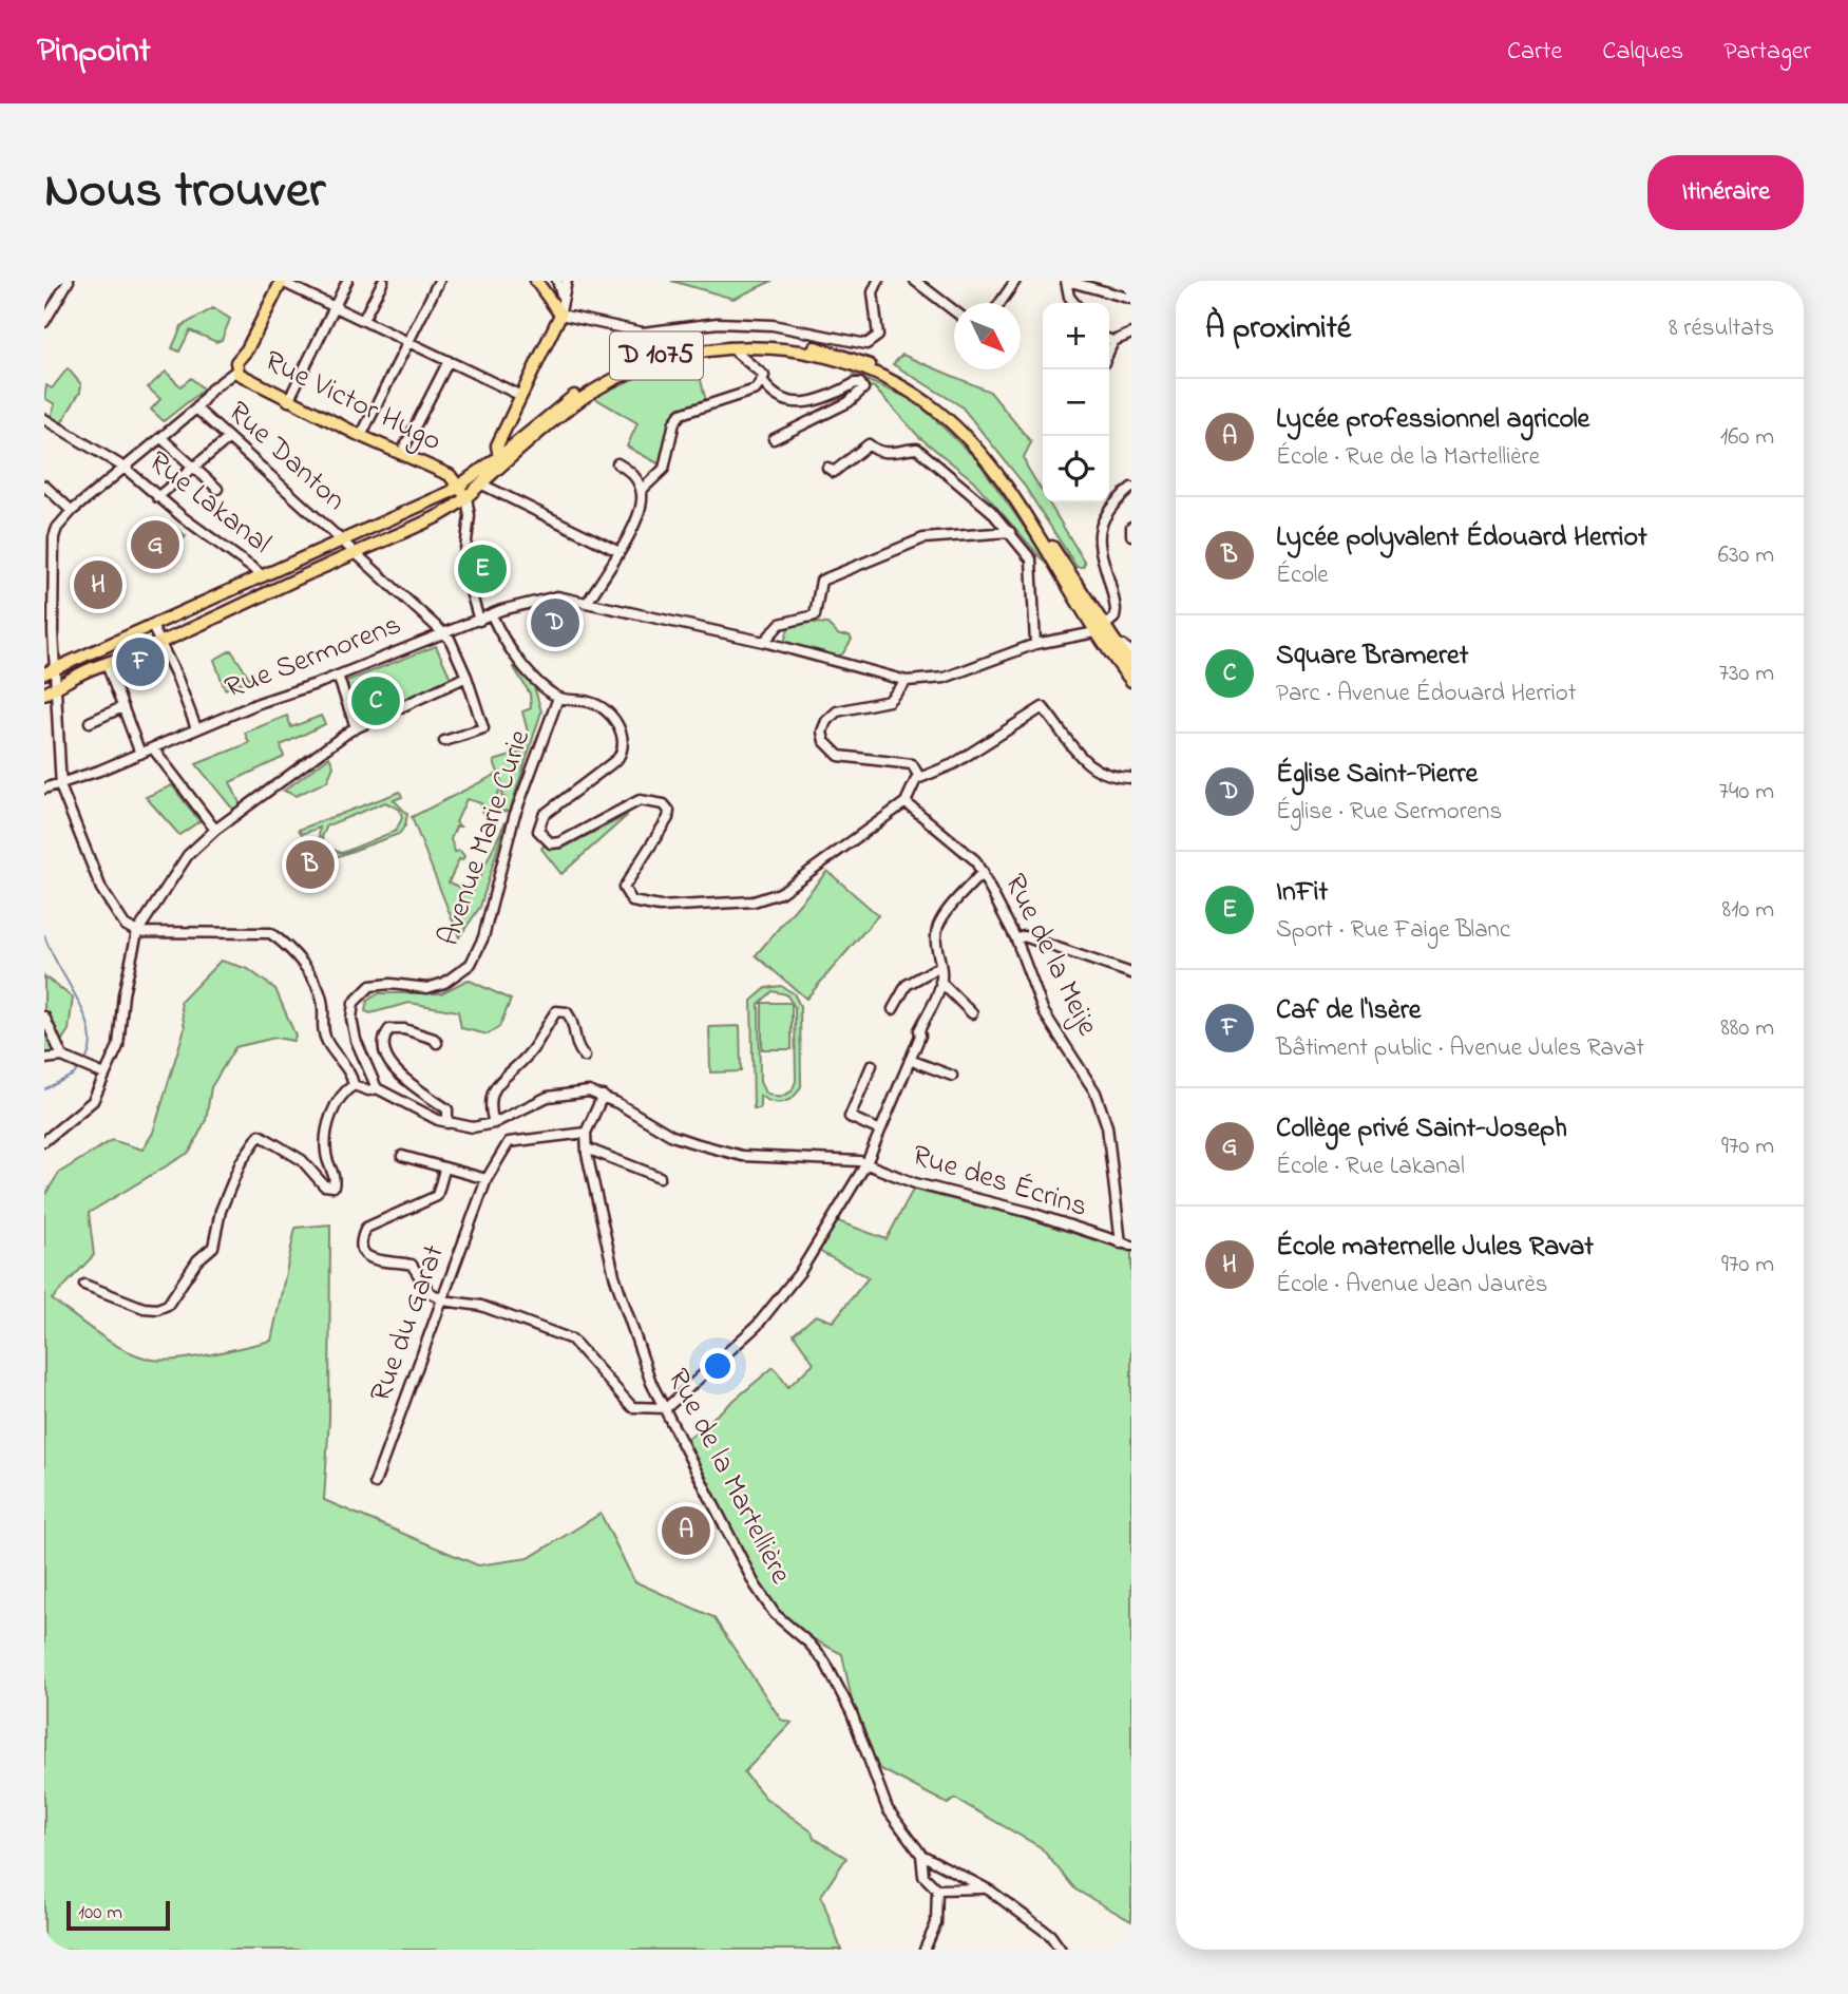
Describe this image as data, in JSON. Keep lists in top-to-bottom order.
{
  "streets": {
    "main road": ["D 1075", "Rue Victor Hugo"],
    "street": [
      "Rue Danton",
      "Rue Lakanal",
      "Rue Sermorens",
      "Avenue Marie Curie",
      "Rue de la Meije",
      "Rue des Écrins",
      "Rue du Garat",
      "Rue de la Martellière"
    ]
  },
  "crossings": [
    ["Rue Danton", "Rue Sermorens"],
    ["Rue de la Meije", "Rue des Écrins"],
    ["Rue du Garat", "Rue de la Martellière"]
  ],
  "scale_bar": "100 m",
  "north": "bottom right",
  "page": {
    "header": "Pinpoint",
    "nav": ["Carte", "Calques", "Partager"],
    "title": "Nous trouver",
    "buttons": "Itinéraire",
    "heading": ["À proximité", "8 résultats"],
    "map_buttons": ["+", "−"],
    "list": [
      {
        "mark": "A",
        "name": "Lycée professionnel agricole",
        "note": "École · Rue de la Martellière",
        "value": "160 m"
      },
      {
        "mark": "B",
        "name": "Lycée polyvalent Édouard Herriot",
        "note": "École",
        "value": "630 m"
      },
      {
        "mark": "C",
        "name": "Square Brameret",
        "note": "Parc · Avenue Édouard Herriot",
        "value": "730 m"
      },
      {
        "mark": "D",
        "name": "Église Saint-Pierre",
        "note": "Église · Rue Sermorens",
        "value": "740 m"
      },
      {
        "mark": "E",
        "name": "InFit",
        "note": "Sport · Rue Faige Blanc",
        "value": "810 m"
      },
      {
        "mark": "F",
        "name": "Caf de l'Isère",
        "note": "Bâtiment public · Avenue Jules Ravat",
        "value": "880 m"
      },
      {
        "mark": "G",
        "name": "Collège privé Saint-Joseph",
        "note": "École · Rue Lakanal",
        "value": "970 m"
      },
      {
        "mark": "H",
        "name": "École maternelle Jules Ravat",
        "note": "École · Avenue Jean Jaurès",
        "value": "970 m"
      }
    ],
    "pins": [
      "G",
      "E",
      "H",
      "D",
      "F",
      "C",
      "B",
      "A"
    ],
    "scale": "100 m"
  }
}
